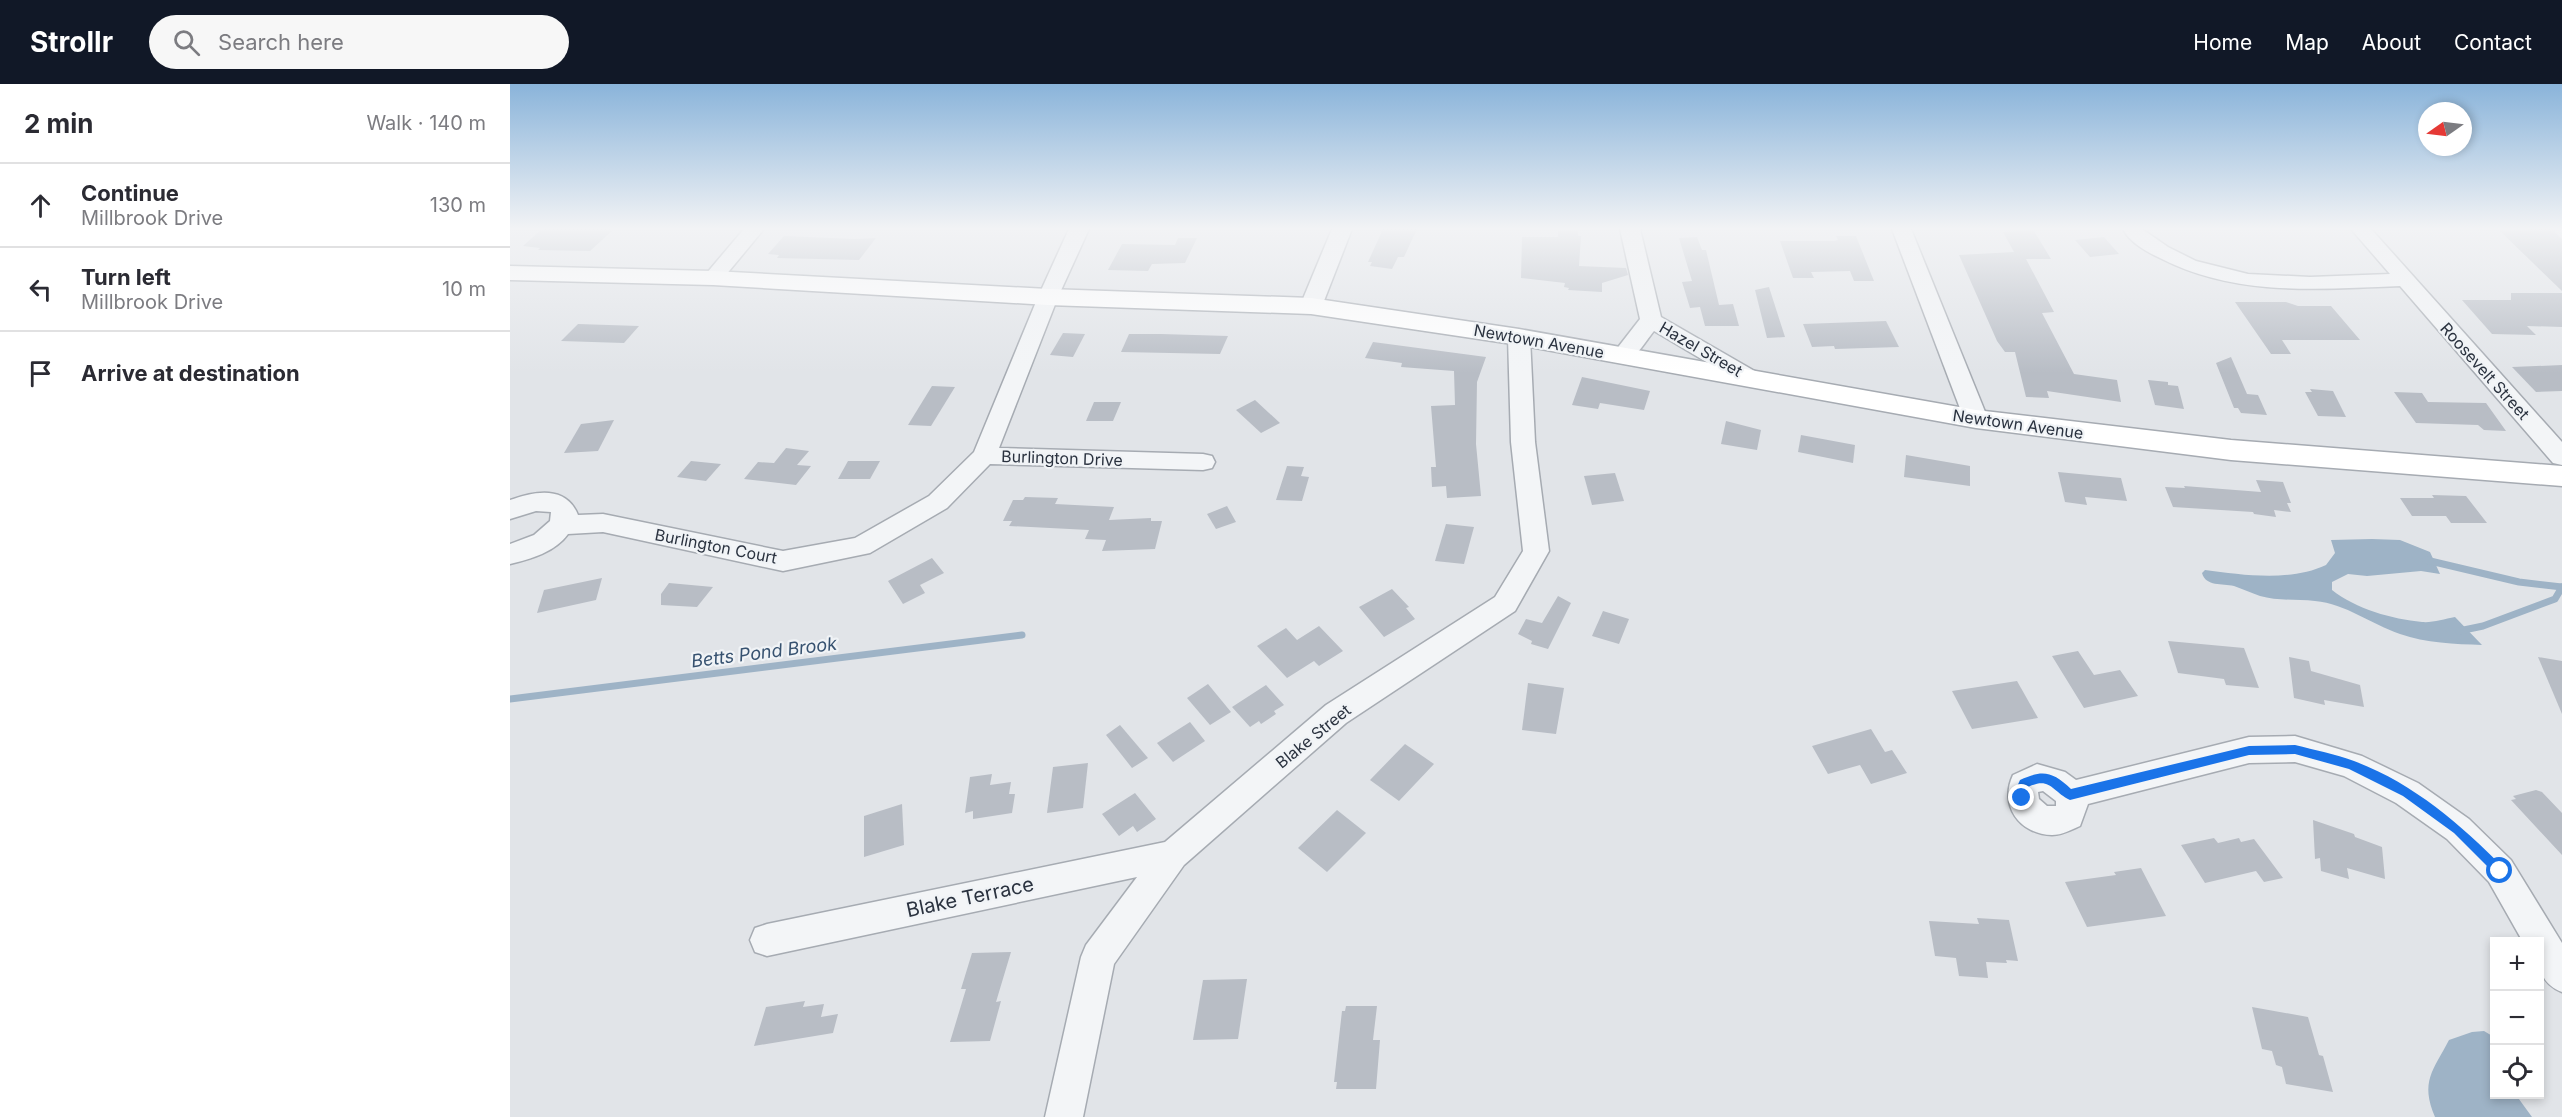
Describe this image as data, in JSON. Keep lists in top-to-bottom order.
{
  "streets": {
    "main road": ["Newtown Avenue"],
    "street": [
      "Hazel Street",
      "Roosevelt Street",
      "Burlington Drive",
      "Burlington Court",
      "Blake Street",
      "Blake Terrace"
    ]
  },
  "crossings": [
    ["Newtown Avenue", "Hazel Street"],
    ["Newtown Avenue", "Burlington Drive"],
    ["Newtown Avenue", "Blake Street"],
    ["Burlington Drive", "Burlington Court"],
    ["Blake Street", "Blake Terrace"]
  ],
  "water": ["Betts Pond Brook"],
  "north": "left",
  "page": {
    "header": "Strollr",
    "search": "Search here",
    "nav": [
      "Home",
      "Map",
      "About",
      "Contact"
    ],
    "heading": ["2 min", "Walk · 140 m"],
    "list": [
      ["Continue", "Millbrook Drive", "130 m"],
      ["Turn left", "Millbrook Drive", "10 m"],
      "Arrive at destination"
    ],
    "map_buttons": ["+", "−"]
  }
}
